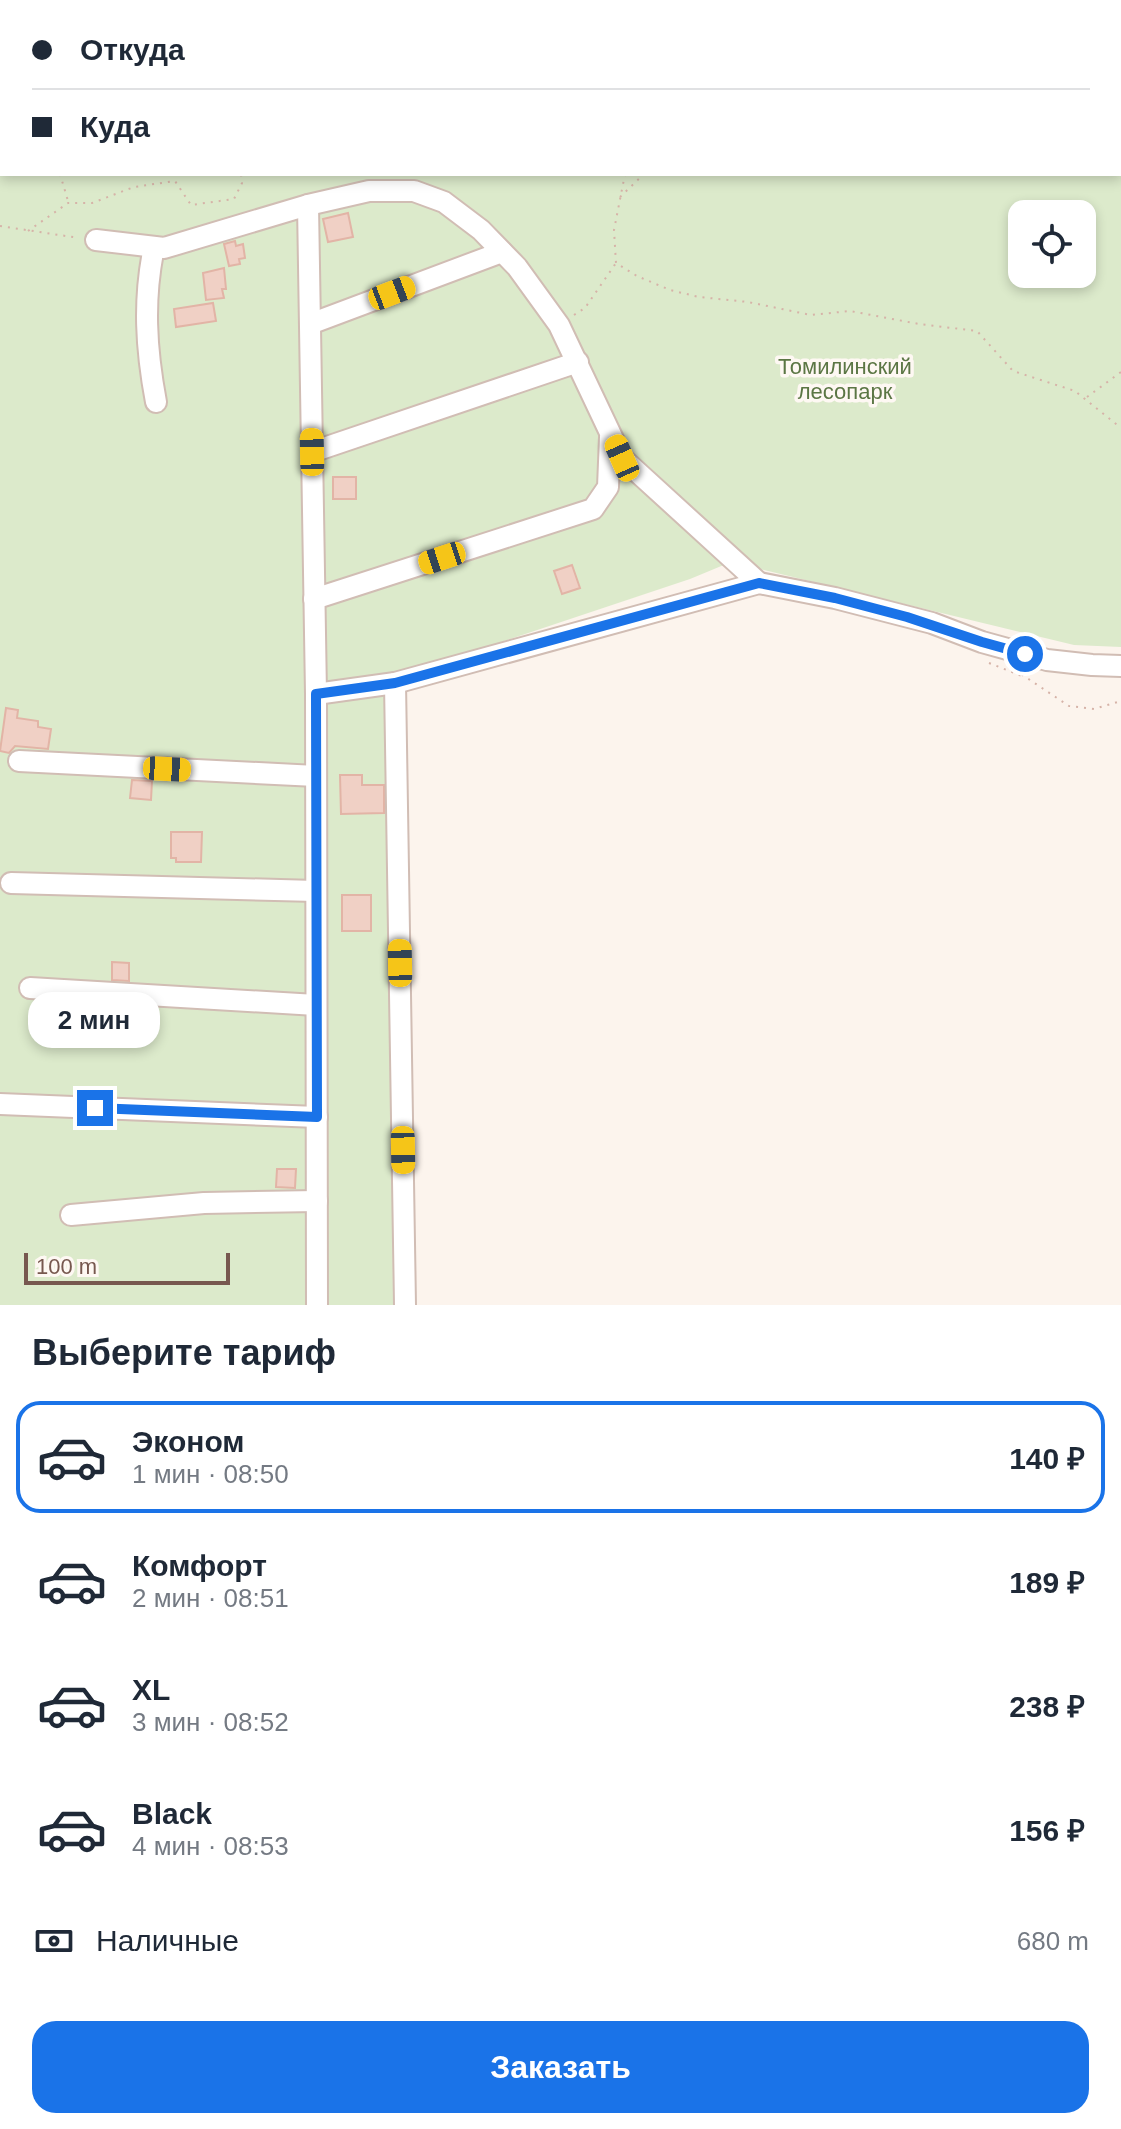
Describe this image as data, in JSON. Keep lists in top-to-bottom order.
{
  "parks": ["Томилинский лесопарк"],
  "scale_bar": "100 m",
  "page": {
    "banner": ["Откуда", "Куда"],
    "bubble": "2 мин",
    "scale": "100 m",
    "heading": "Выберите тариф",
    "list": [
      {
        "name": "Эконом",
        "note": "1 мин · 08:50",
        "value": "140 ₽"
      },
      {
        "name": "Комфорт",
        "note": "2 мин · 08:51",
        "value": "189 ₽"
      },
      {
        "name": "XL",
        "note": "3 мин · 08:52",
        "value": "238 ₽"
      },
      {
        "name": "Black",
        "note": "4 мин · 08:53",
        "value": "156 ₽"
      }
    ],
    "pay": ["Наличные", "680 m"],
    "buttons": "Заказать"
  }
}
